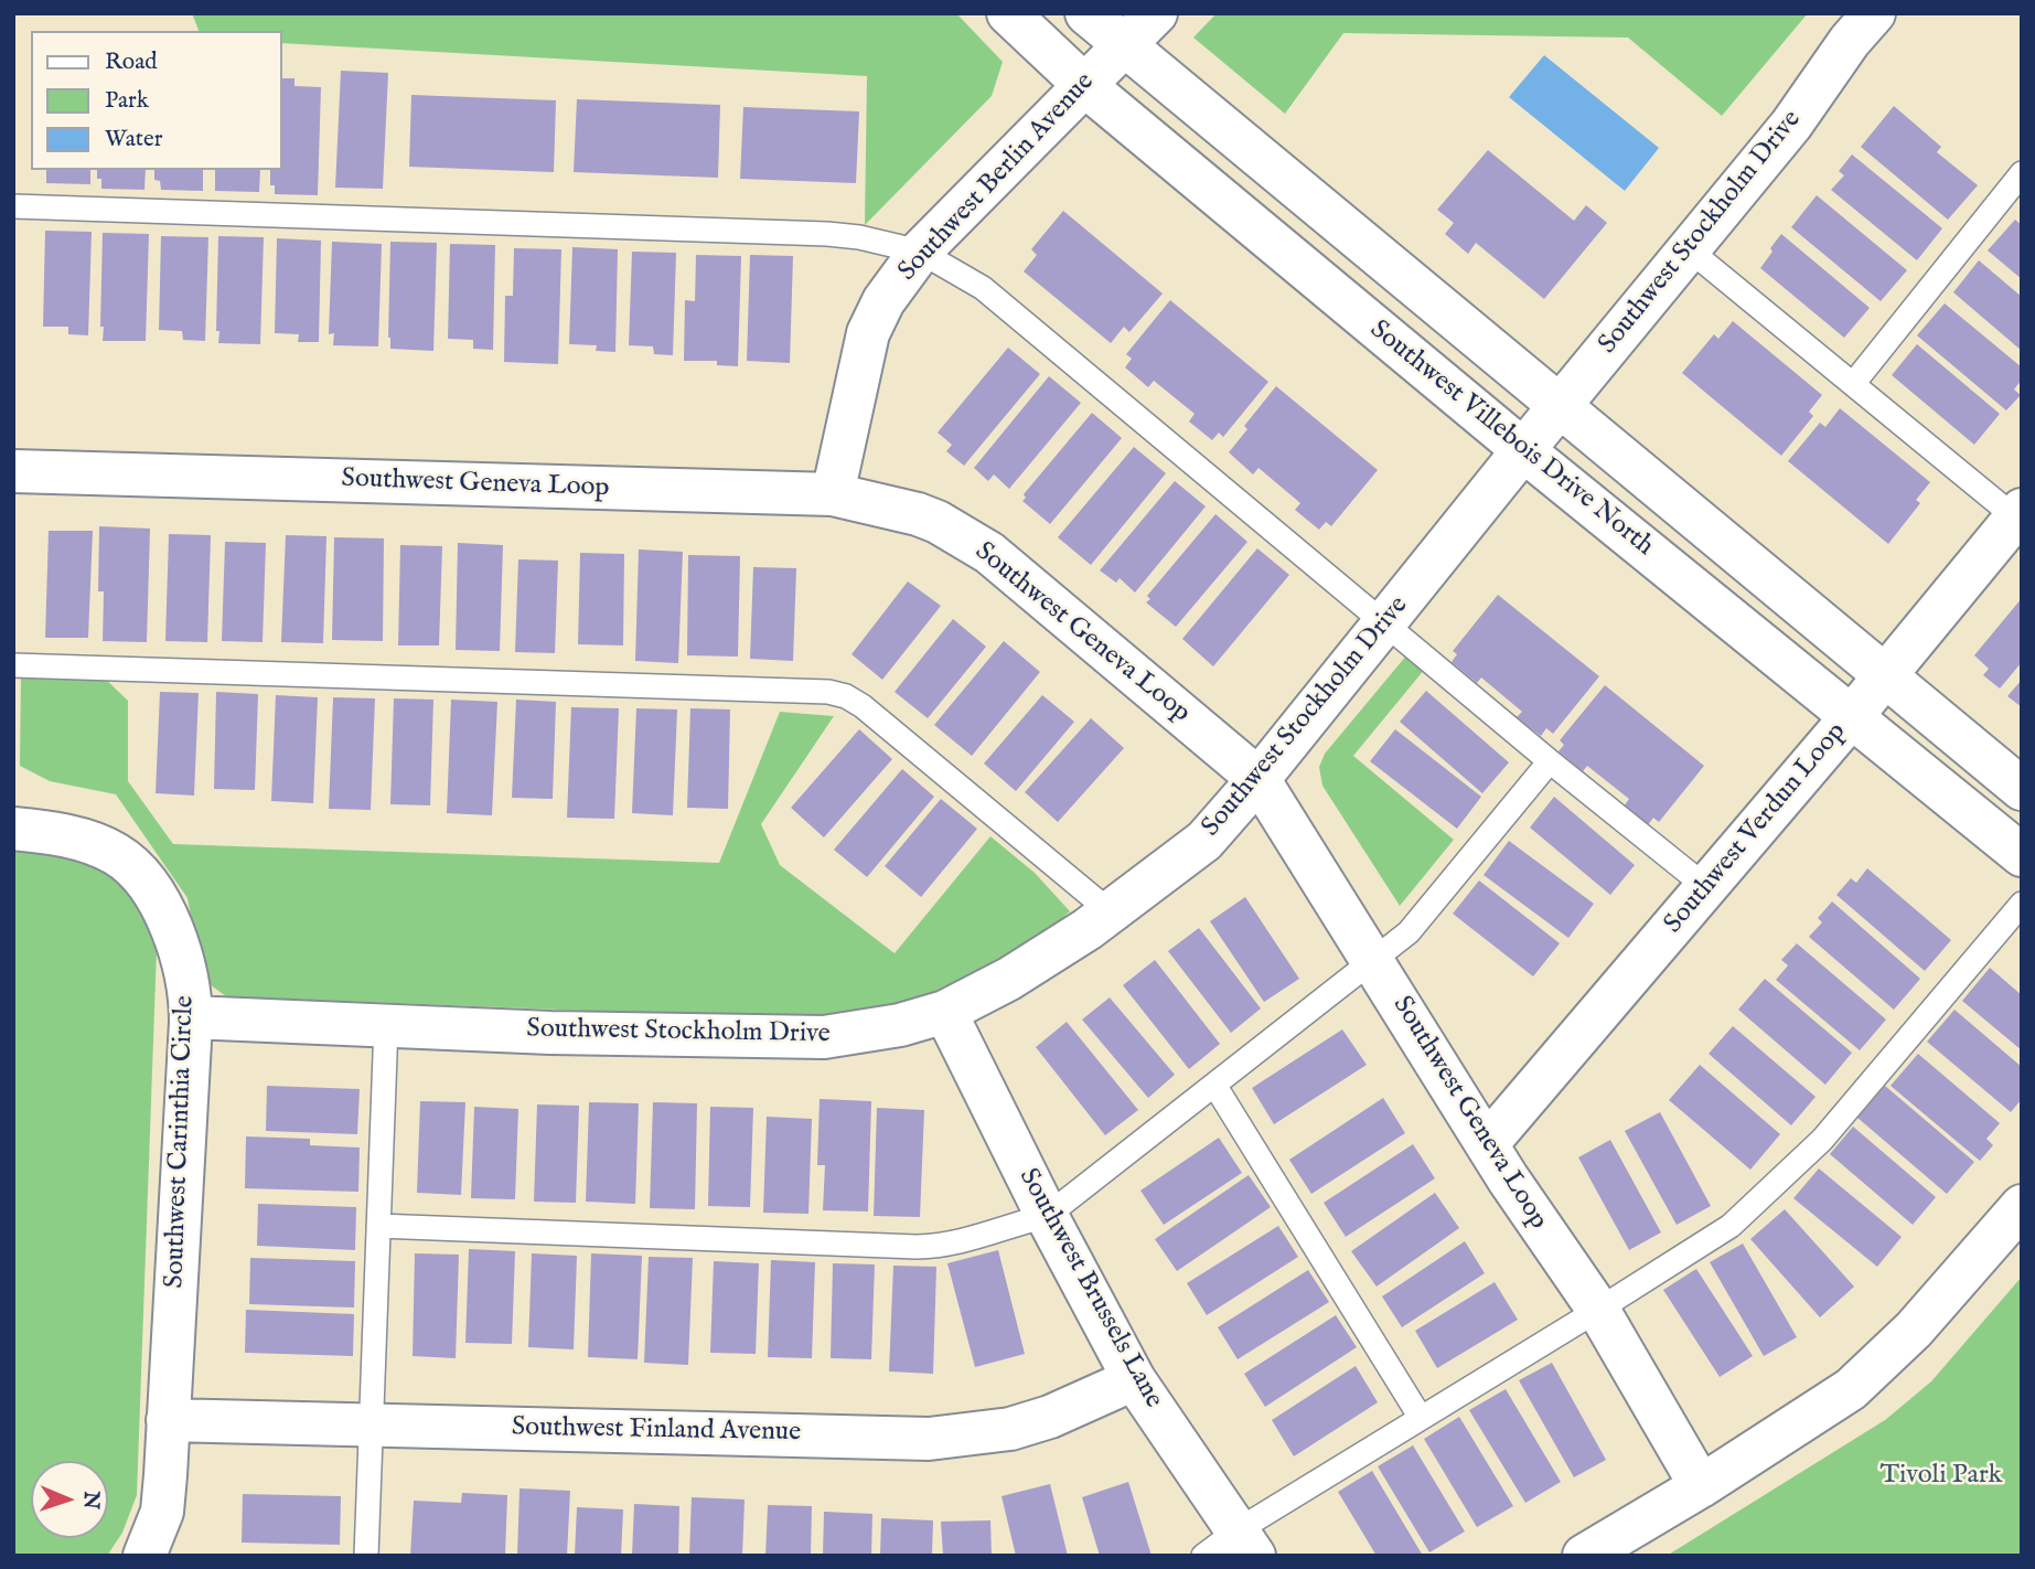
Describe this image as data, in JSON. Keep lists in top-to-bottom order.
{
  "streets": {
    "street": [
      "Southwest Berlin Avenue",
      "Southwest Stockholm Drive",
      "Southwest Villebois Drive North",
      "Southwest Geneva Loop",
      "Southwest Verdun Loop",
      "Southwest Carinthia Circle",
      "Southwest Brussels Lane",
      "Southwest Finland Avenue"
    ]
  },
  "crossings": [
    ["Southwest Berlin Avenue", "Southwest Villebois Drive North"],
    ["Southwest Berlin Avenue", "Southwest Geneva Loop"],
    ["Southwest Stockholm Drive", "Southwest Villebois Drive North"],
    ["Southwest Stockholm Drive", "Southwest Geneva Loop"],
    ["Southwest Stockholm Drive", "Southwest Carinthia Circle"],
    ["Southwest Stockholm Drive", "Southwest Brussels Lane"],
    ["Southwest Villebois Drive North", "Southwest Verdun Loop"],
    ["Southwest Geneva Loop", "Southwest Verdun Loop"],
    ["Southwest Carinthia Circle", "Southwest Finland Avenue"],
    ["Southwest Brussels Lane", "Southwest Finland Avenue"]
  ],
  "parks": ["Tivoli Park"],
  "legend": ["Road", "Park", "Water"],
  "north": "right"
}
